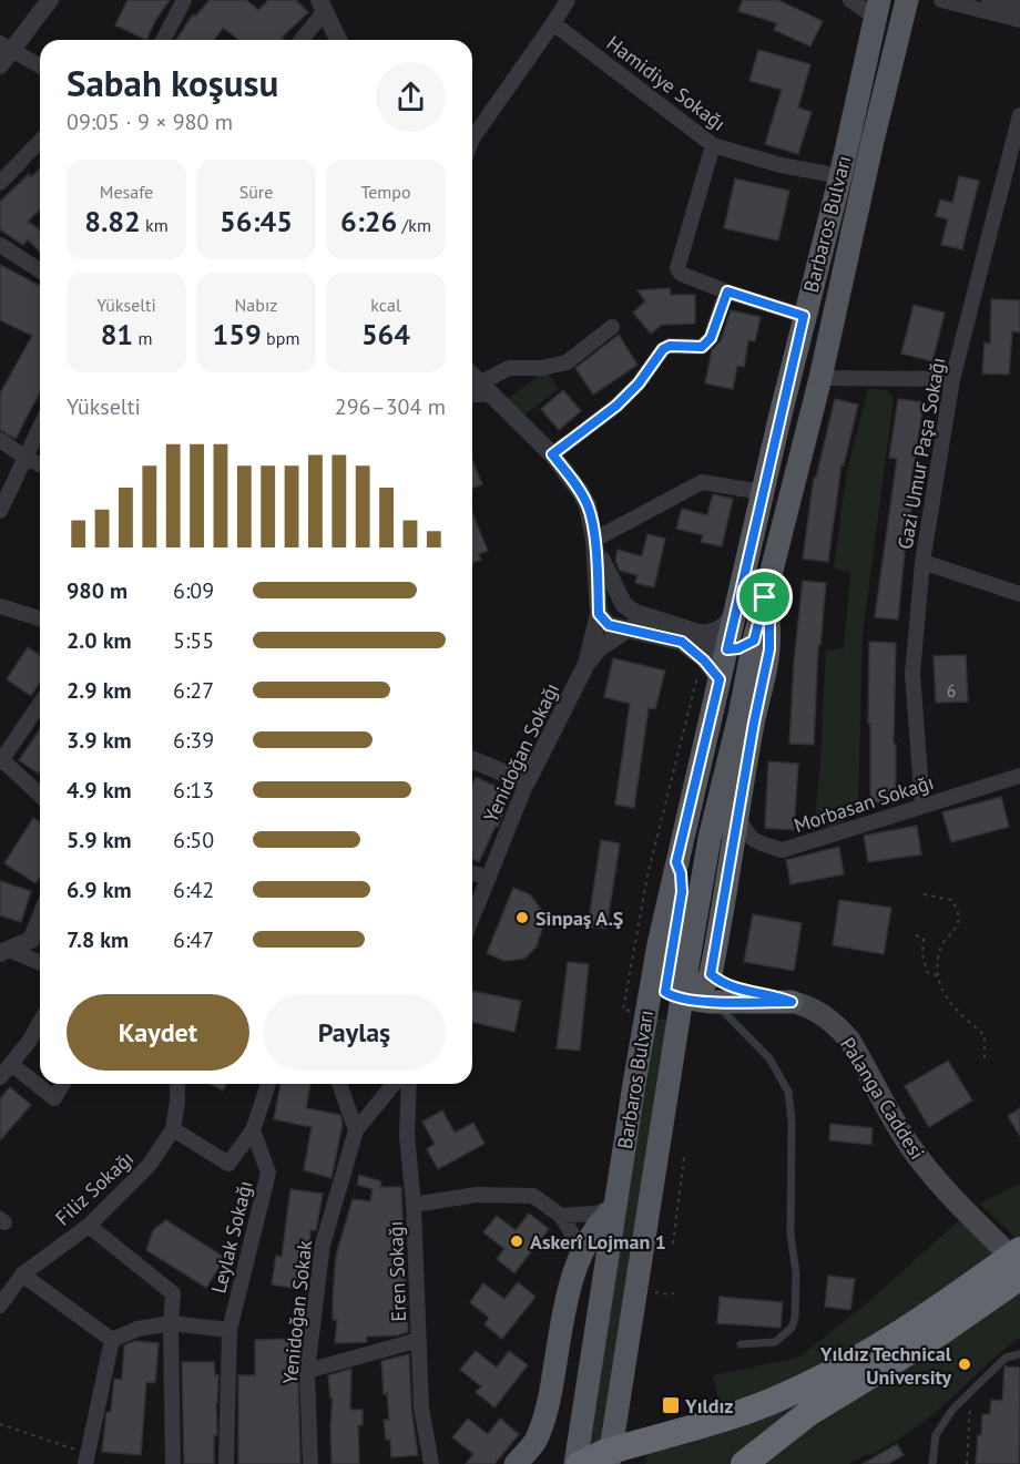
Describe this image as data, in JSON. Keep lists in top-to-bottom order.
{
  "streets": {
    "main road": ["Barbaros Bulvarı", "Palanga Caddesi"],
    "street": [
      "Hamidiye Sokağı",
      "Gazi Umur Paşa Sokağı",
      "Yenidoğan Sokağı",
      "Morbasan Sokağı",
      "Filiz Sokağı",
      "Leylak Sokağı",
      "Eren Sokağı",
      "Yenidoğan Sokak"
    ]
  },
  "crossings": [
    ["Hamidiye Sokağı", "Barbaros Bulvarı"],
    ["Gazi Umur Paşa Sokağı", "Morbasan Sokağı"]
  ],
  "places": {
    "other": ["Sinpaş A.Ş", "Askerî Lojman 1", "Yıldız Technical University"],
    "transit": ["Yıldız"]
  },
  "house_numbers": ["6"],
  "page": {
    "heading": ["Sabah koşusu", "09:05 · 9 × 980 m"],
    "stats": [
      ["Mesafe", "8.82 km"],
      ["Süre", "56:45"],
      ["Tempo", "6:26 /km"],
      ["Yükselti", "81 m"],
      ["Nabız", "159 bpm"],
      ["kcal", "564"]
    ],
    "chart": ["Yükselti", "296–304 m"],
    "list": [
      {
        "name": "980 m",
        "note": "6:09"
      },
      {
        "name": "2.0 km",
        "note": "5:55"
      },
      {
        "name": "2.9 km",
        "note": "6:27"
      },
      {
        "name": "3.9 km",
        "note": "6:39"
      },
      {
        "name": "4.9 km",
        "note": "6:13"
      },
      {
        "name": "5.9 km",
        "note": "6:50"
      },
      {
        "name": "6.9 km",
        "note": "6:42"
      },
      {
        "name": "7.8 km",
        "note": "6:47"
      }
    ],
    "buttons": ["Kaydet", "Paylaş"]
  }
}
